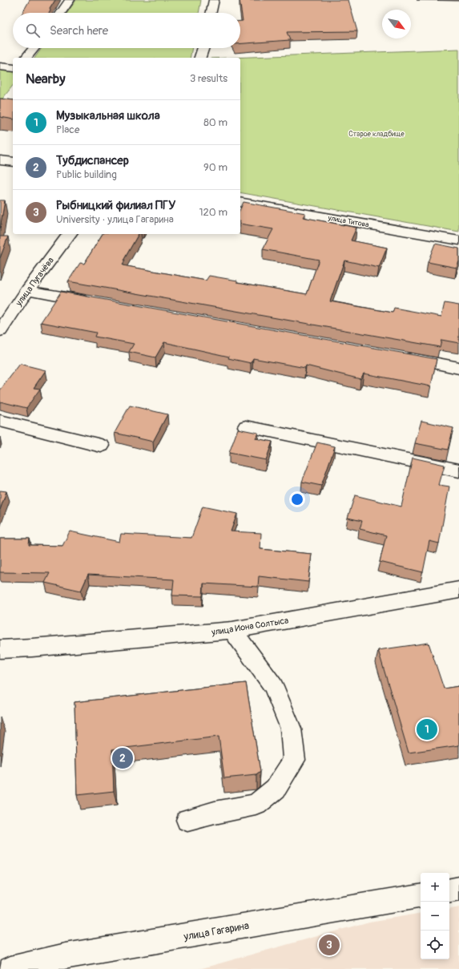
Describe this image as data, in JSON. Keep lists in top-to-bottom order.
{
  "streets": {
    "street": [
      "улица Титова",
      "улица Пугачёва",
      "улица Иона Солтыса",
      "улица Гагарина"
    ]
  },
  "parks": ["Старое кладбище"],
  "north": "bottom right",
  "page": {
    "search": "Search here",
    "heading": ["Nearby", "3 results"],
    "list": [
      {
        "mark": "1",
        "name": "Музыкальная школа",
        "note": "Place",
        "value": "80 m"
      },
      {
        "mark": "2",
        "name": "Тубдиспансер",
        "note": "Public building",
        "value": "90 m"
      },
      {
        "mark": "3",
        "name": "Рыбницкий филиал ПГУ",
        "note": "University · улица Гагарина",
        "value": "120 m"
      }
    ],
    "pins": ["1", "2", "3"],
    "map_buttons": ["+", "−"]
  }
}
